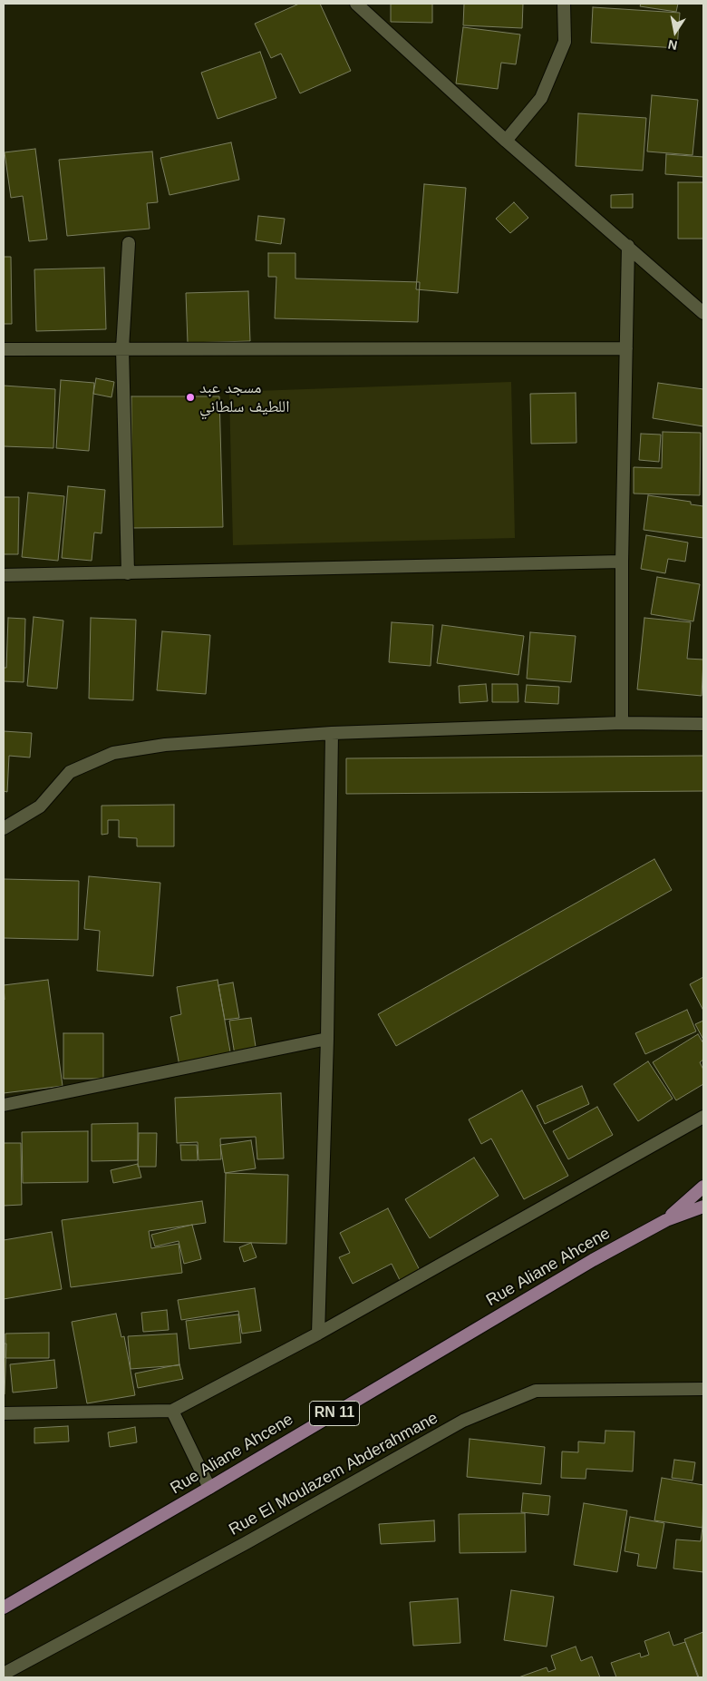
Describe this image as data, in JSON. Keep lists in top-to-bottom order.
{
  "streets": {
    "main road": ["Rue Aliane Ahcene", "RN 11"],
    "street": ["Rue El Moulazem Abderahmane"]
  },
  "places": ["مسجد عبد اللطيف سلطاني"],
  "north": "bottom"
}
